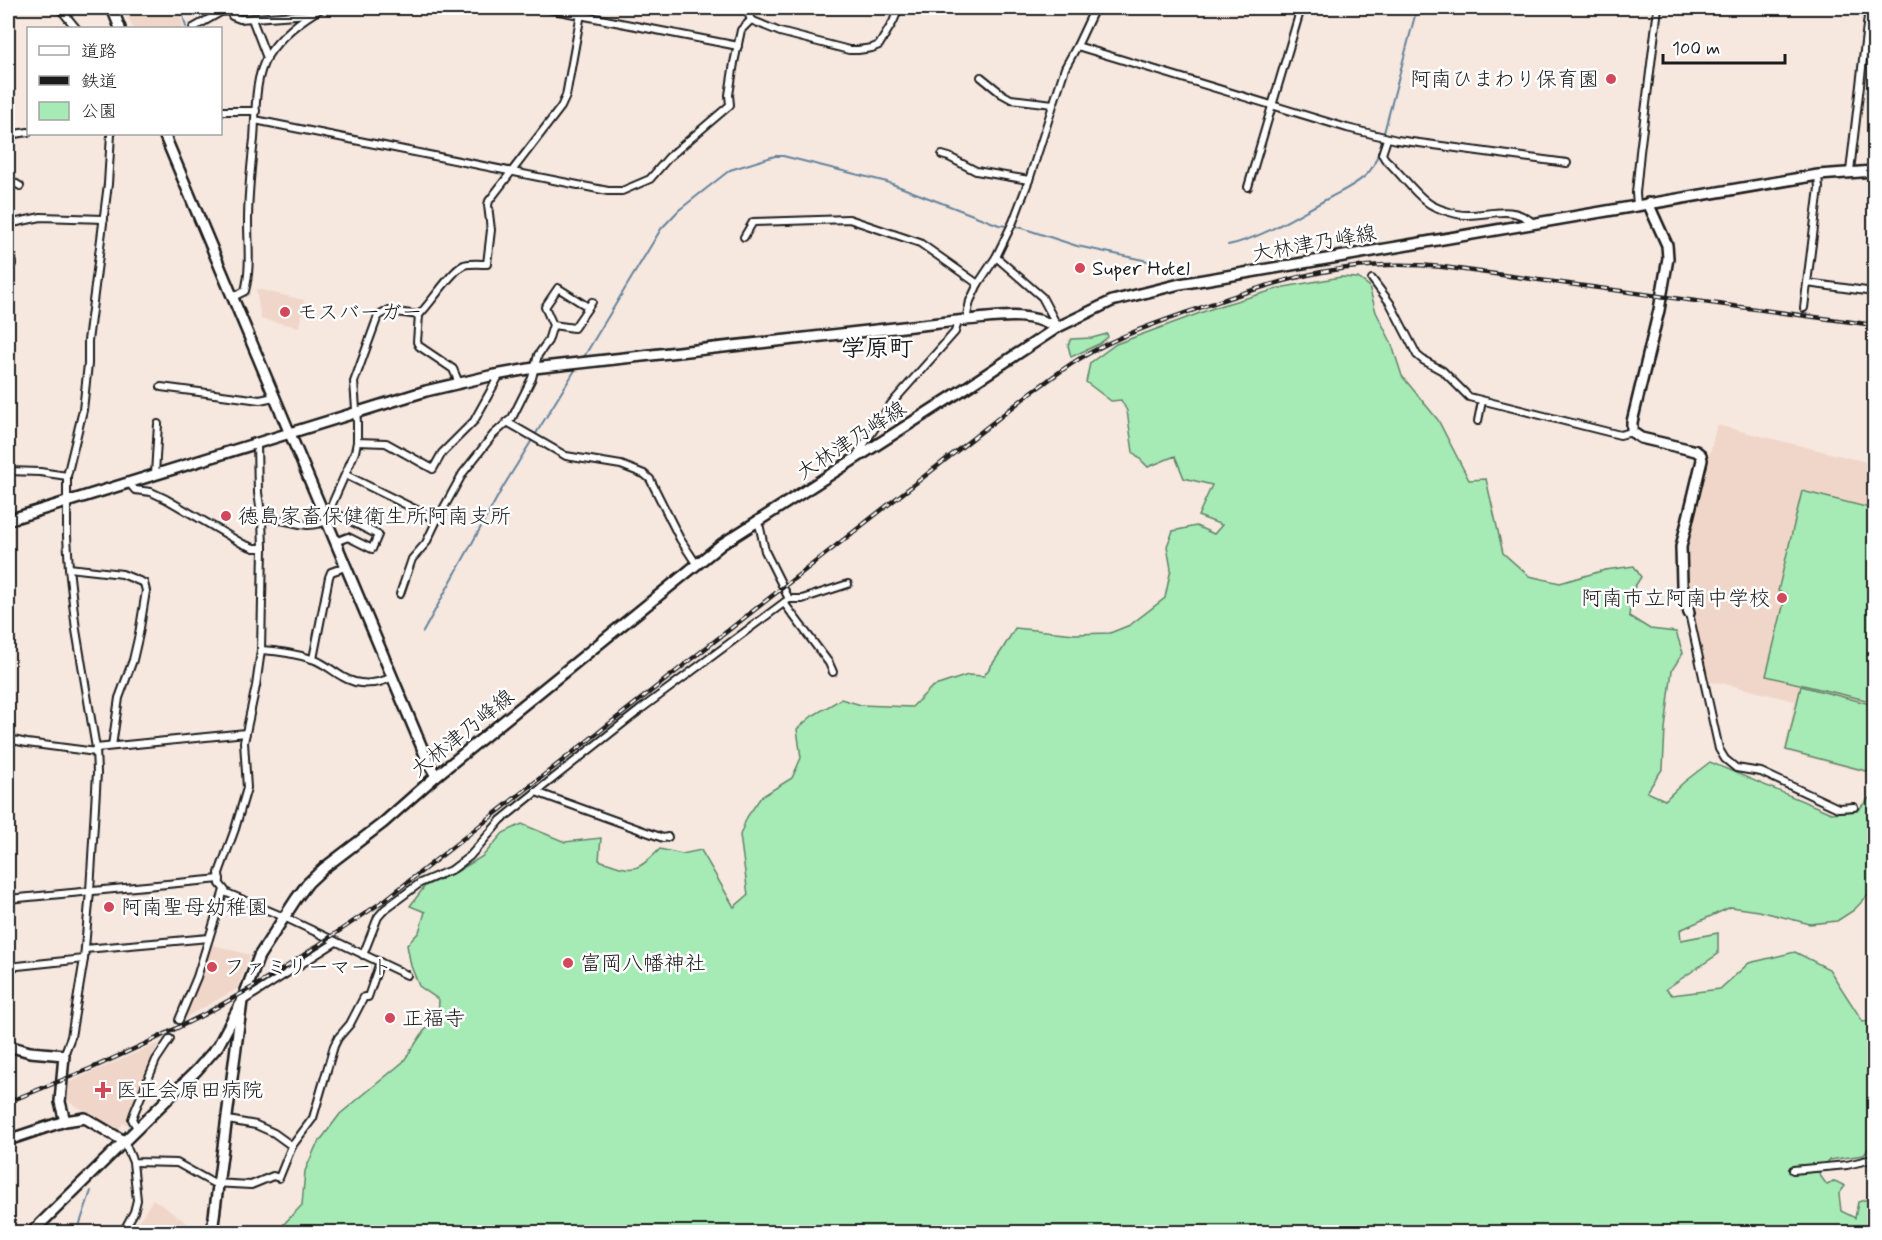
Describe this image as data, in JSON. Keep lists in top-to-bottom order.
{
  "streets": {
    "street": ["大林津乃峰線"]
  },
  "districts": ["学原町"],
  "places": {
    "other": [
      "阿南ひまわり保育園",
      "Super Hotel",
      "モスバーガー",
      "徳島家畜保健衛生所阿南支所",
      "阿南市立阿南中学校",
      "阿南聖母幼稚園",
      "富岡八幡神社",
      "ファミリーマート",
      "正福寺"
    ],
    "health": ["医正会原田病院"]
  },
  "legend": ["道路", "鉄道", "公園"],
  "scale_bar": "100 m"
}
